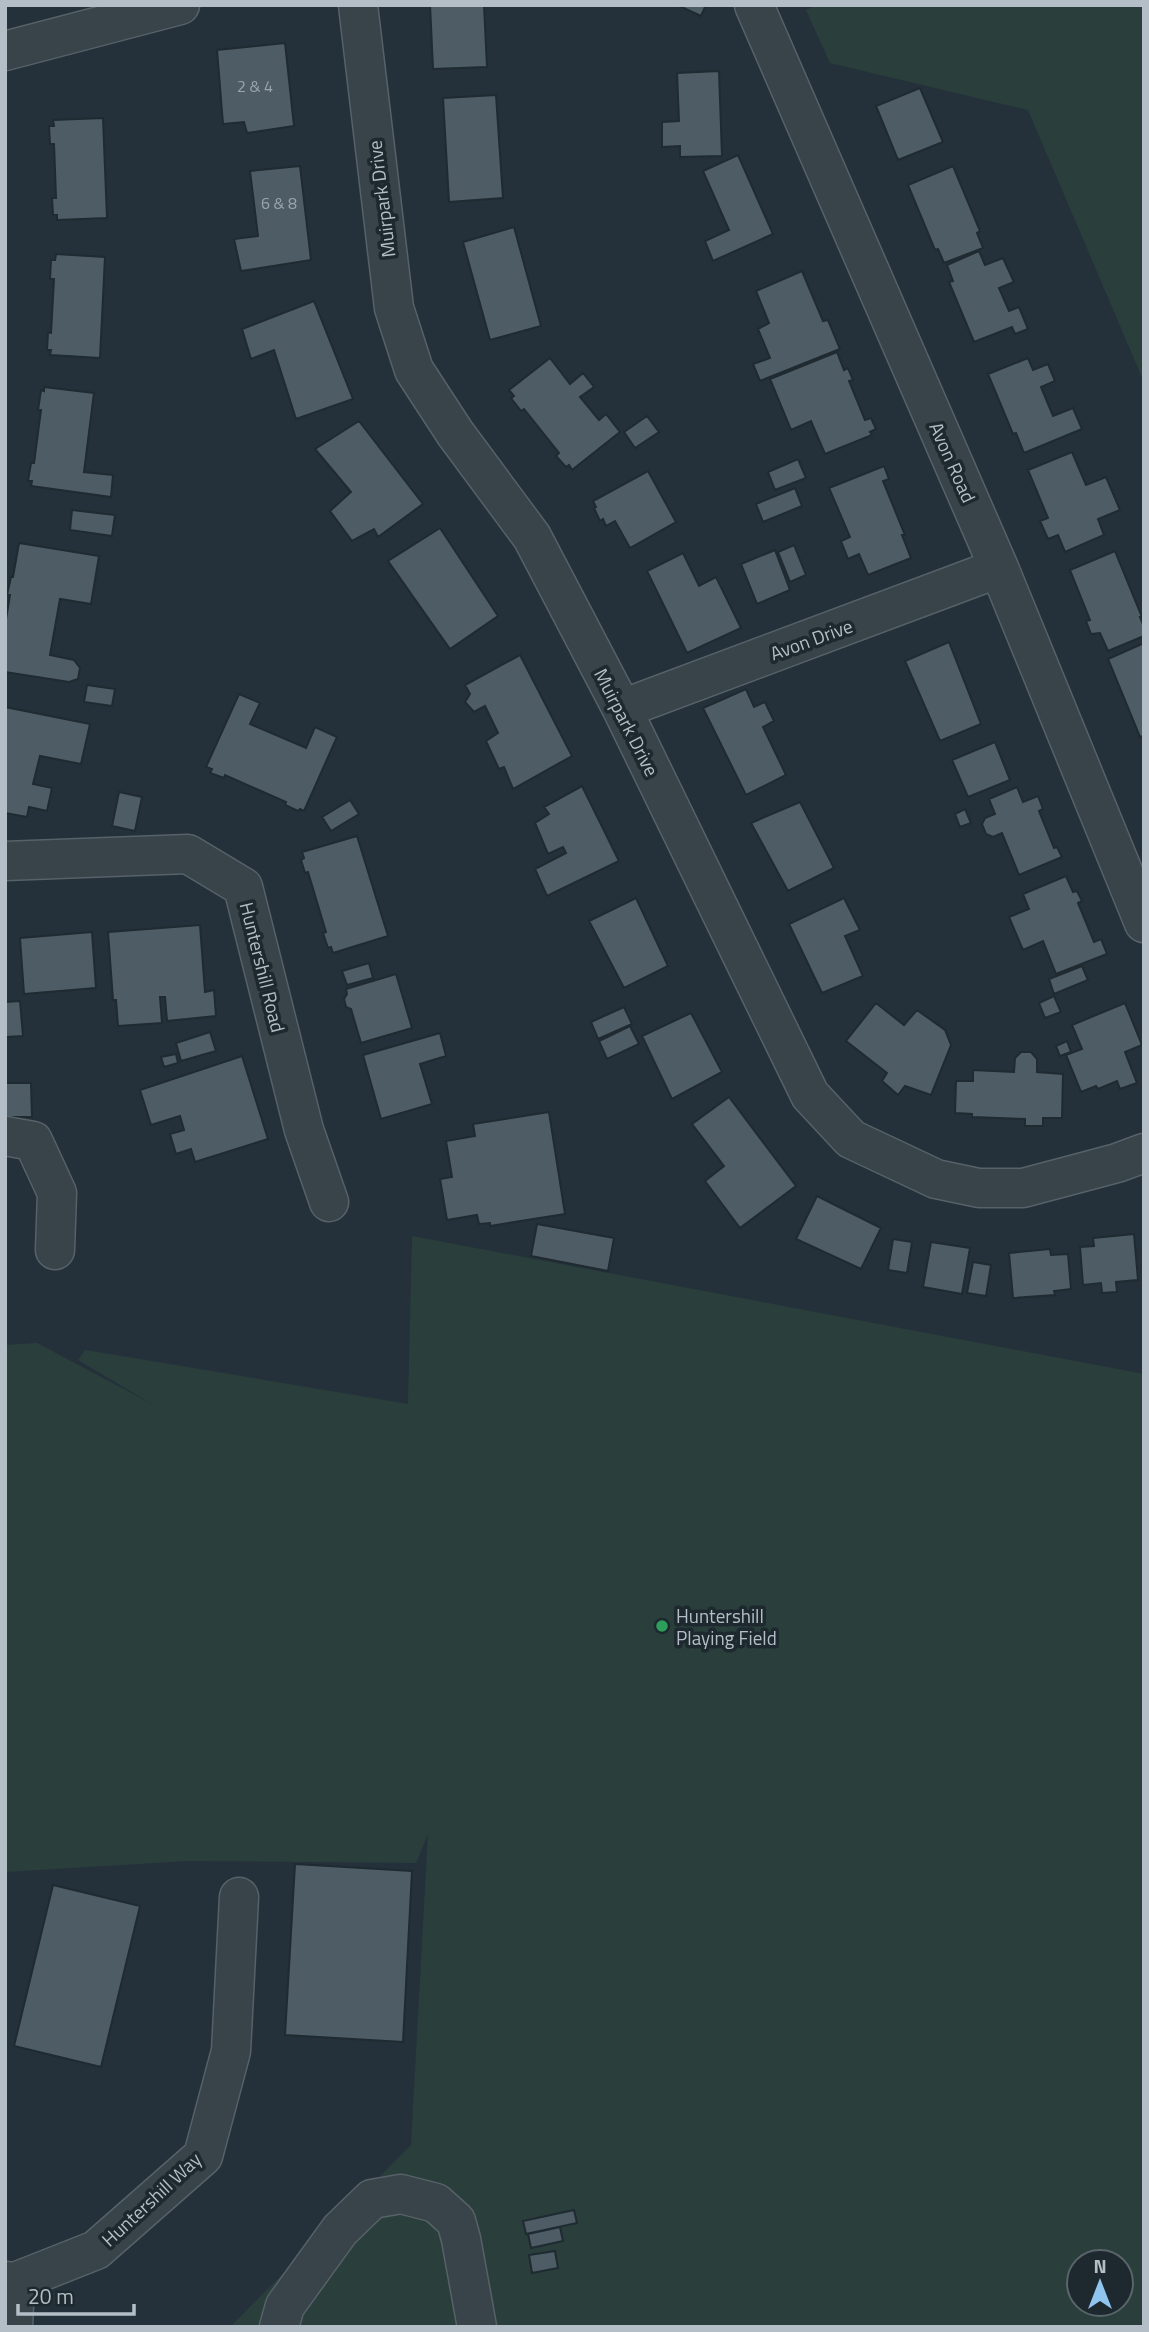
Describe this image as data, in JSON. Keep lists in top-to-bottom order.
{
  "streets": {
    "street": [
      "Muirpark Drive",
      "Avon Road",
      "Avon Drive",
      "Huntershill Road",
      "Huntershill Way"
    ]
  },
  "crossings": [
    ["Muirpark Drive", "Avon Drive"],
    ["Avon Road", "Avon Drive"]
  ],
  "places": ["Huntershill Playing Field"],
  "house_numbers": ["2 & 4", "6 & 8"],
  "scale_bar": "20 m",
  "north": "top"
}
